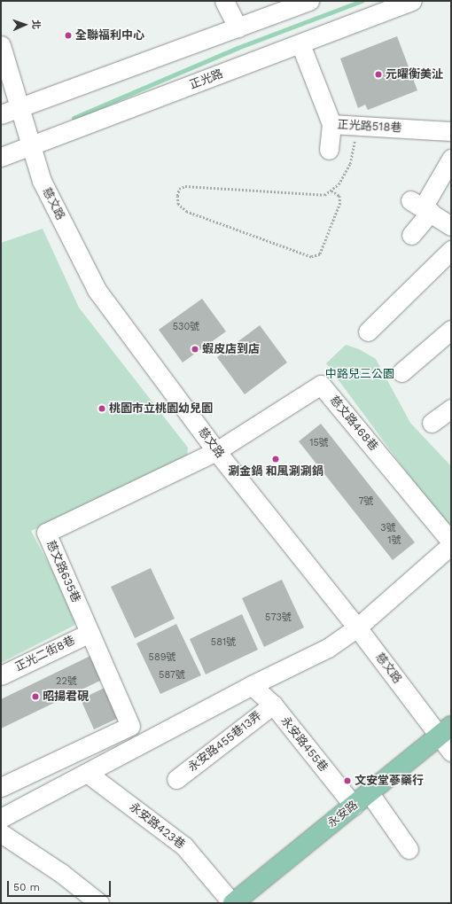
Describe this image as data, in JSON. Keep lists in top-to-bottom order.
{
  "streets": {
    "main road": ["永安路"],
    "street": [
      "正光路",
      "正光路518巷",
      "慈文路",
      "慈文路468巷",
      "慈文路635巷",
      "正光二街8巷",
      "永安路455巷13弄",
      "永安路455巷",
      "永安路423巷"
    ]
  },
  "crossings": [
    ["正光路", "正光路518巷"],
    ["正光路", "慈文路"],
    ["慈文路", "慈文路468巷"],
    ["慈文路", "慈文路635巷"],
    ["慈文路", "永安路"],
    ["慈文路468巷", "慈文路635巷"],
    ["慈文路635巷", "正光二街8巷"],
    ["永安路455巷13弄", "永安路455巷"],
    ["永安路455巷", "永安路"],
    ["永安路", "永安路423巷"]
  ],
  "parks": ["中路兒三公園"],
  "places": [
    "全聯福利中心",
    "元曜衡美沚",
    "蝦皮店到店",
    "桃園市立桃園幼兒園",
    "涮金鍋 和風涮涮鍋",
    "昭揚君硯",
    "文安堂蔘藥行"
  ],
  "house_numbers": [
    "530號",
    "15號",
    "7號",
    "3號",
    "1號",
    "573號",
    "581號",
    "589號",
    "587號",
    "22號"
  ],
  "scale_bar": "50 m",
  "north": "right"
}
